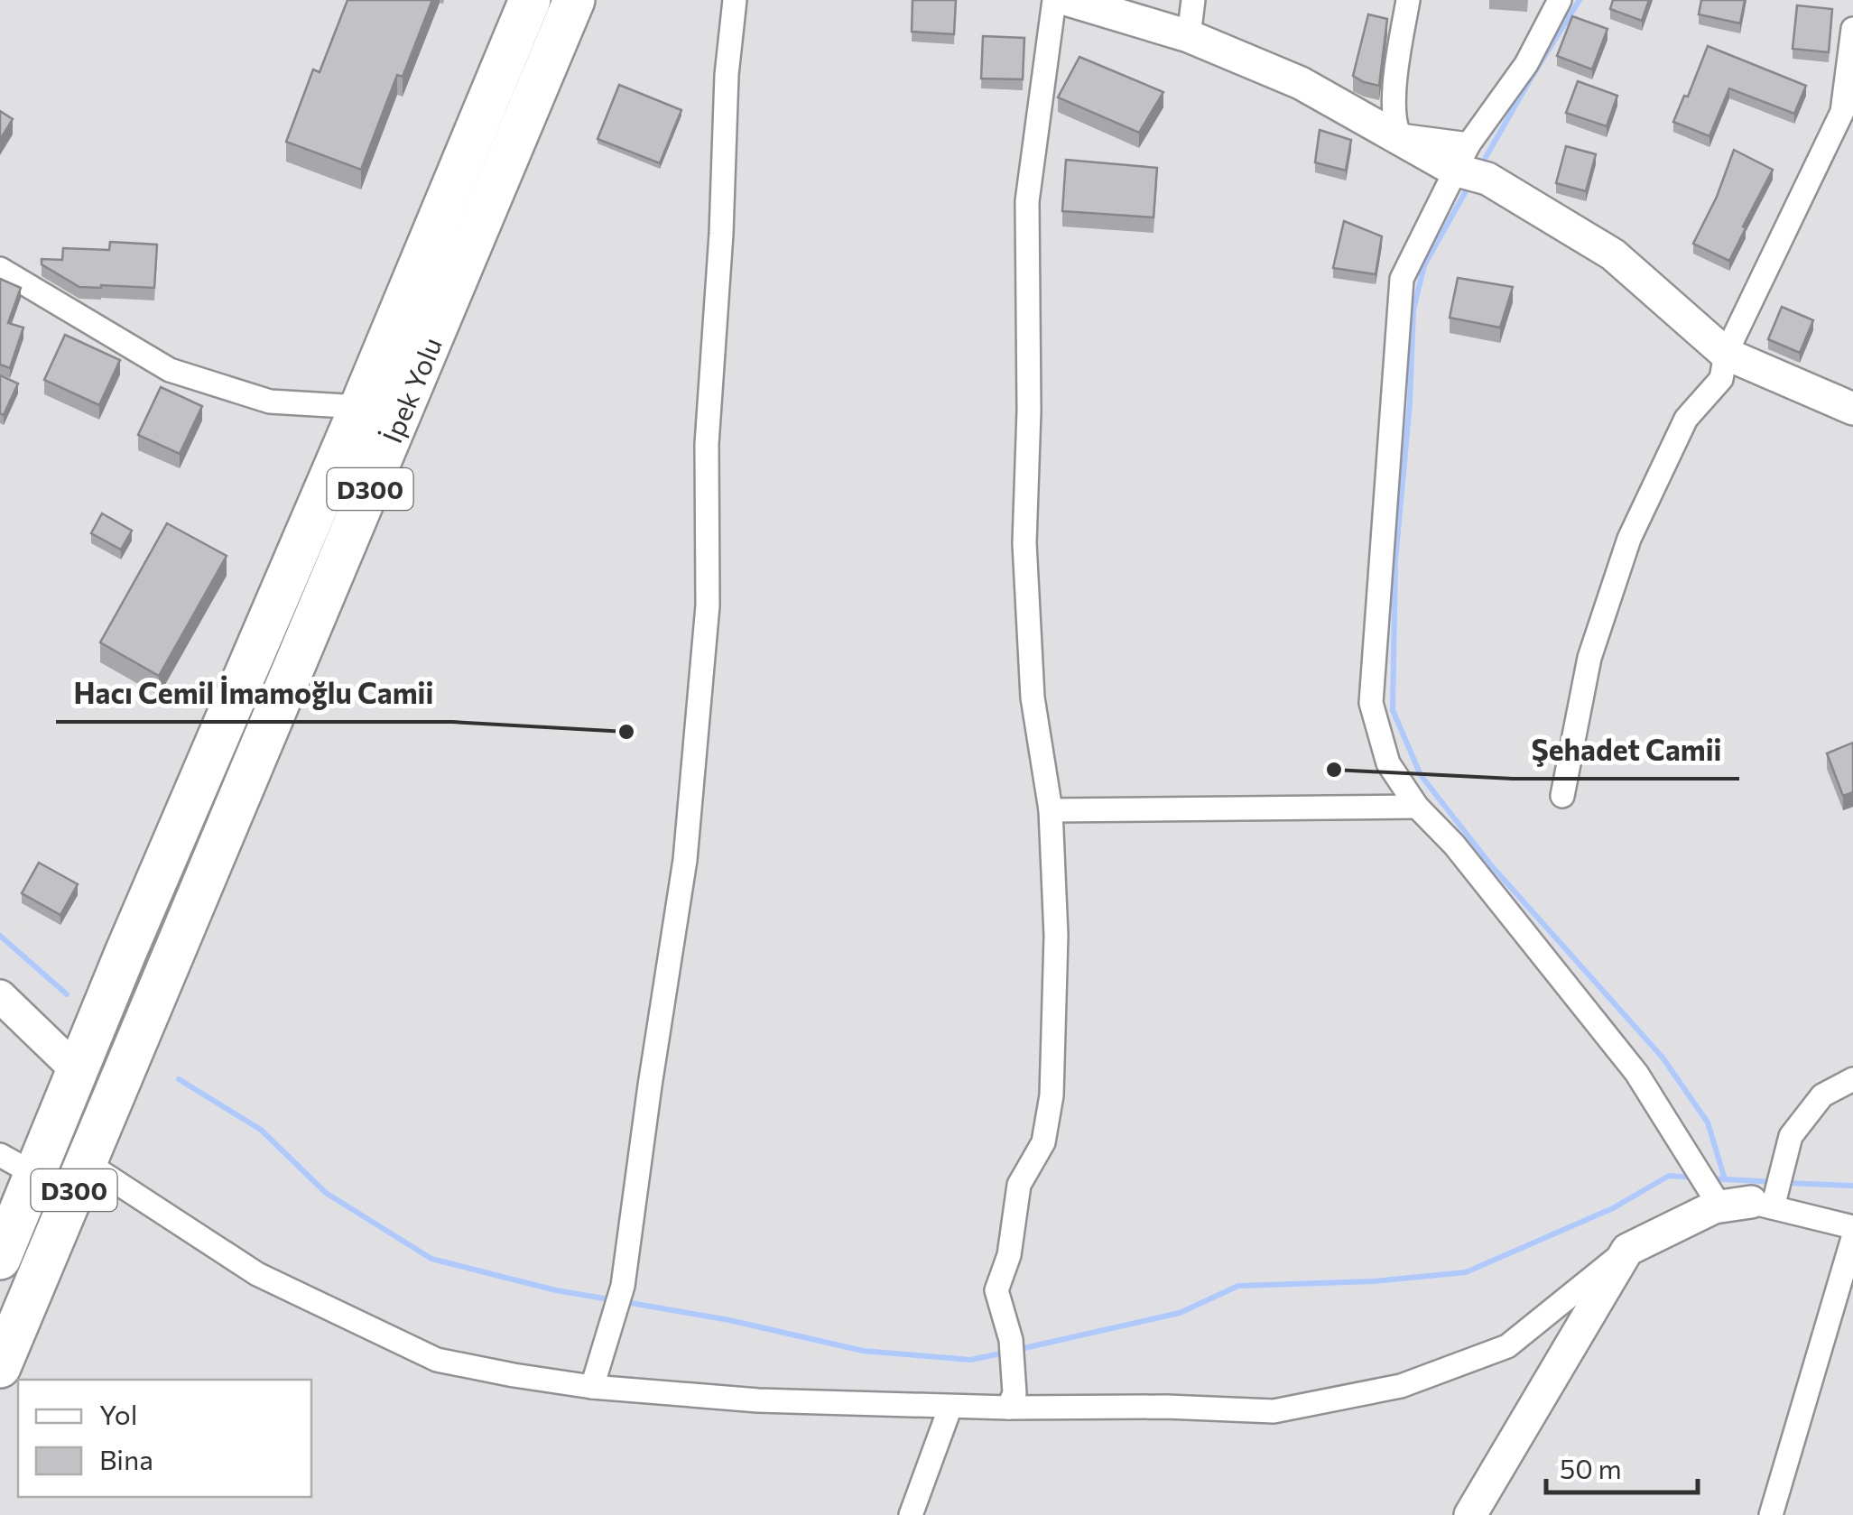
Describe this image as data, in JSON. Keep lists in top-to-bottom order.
{
  "streets": {
    "highway": ["İpek Yolu", "D300"]
  },
  "crossings": [
    ["İpek Yolu", "D300"]
  ],
  "places": ["Hacı Cemil İmamoğlu Camii", "Şehadet Camii"],
  "legend": ["Yol", "Bina"],
  "scale_bar": "50 m"
}
